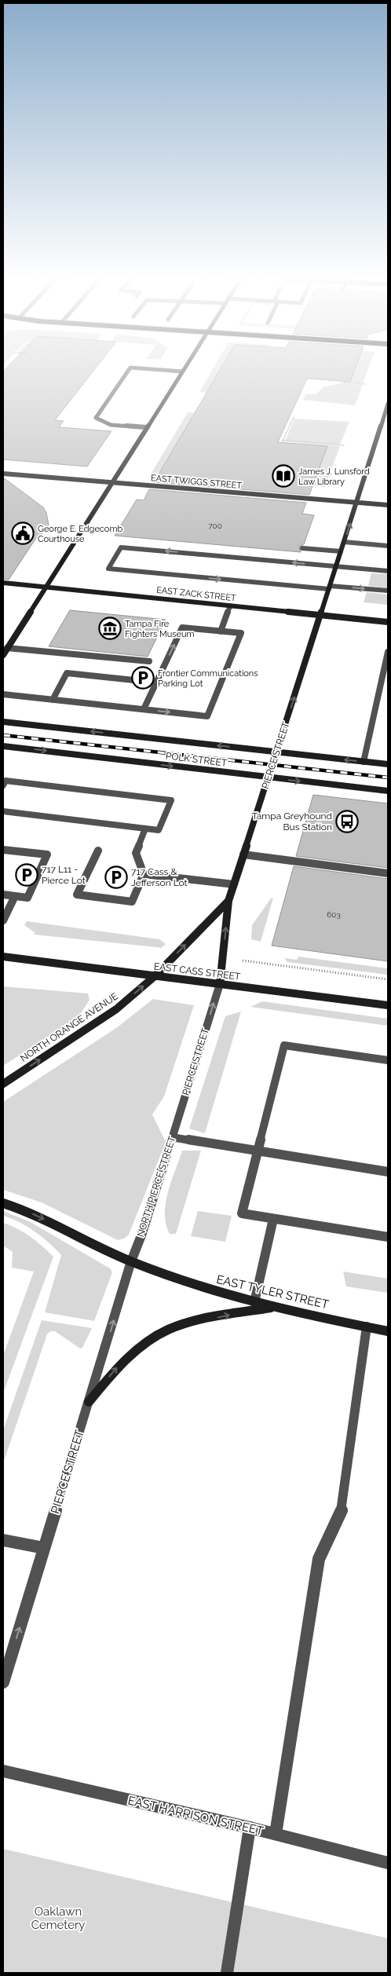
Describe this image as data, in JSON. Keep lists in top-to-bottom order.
{
  "streets": {
    "main road": [
      "EAST TWIGGS STREET",
      "EAST ZACK STREET",
      "PIERCE STREET",
      "POLK STREET",
      "EAST CASS STREET",
      "NORTH ORANGE AVENUE",
      "EAST TYLER STREET"
    ],
    "street": ["NORTH PIERCE STREET", "EAST HARRISON STREET"]
  },
  "crossings": [
    ["EAST TWIGGS STREET", "PIERCE STREET"],
    ["EAST ZACK STREET", "PIERCE STREET"],
    ["PIERCE STREET", "POLK STREET"],
    ["PIERCE STREET", "EAST CASS STREET"],
    ["PIERCE STREET", "NORTH ORANGE AVENUE"],
    ["PIERCE STREET", "NORTH PIERCE STREET"],
    ["PIERCE STREET", "EAST TYLER STREET"],
    ["EAST CASS STREET", "NORTH ORANGE AVENUE"],
    ["NORTH PIERCE STREET", "EAST TYLER STREET"]
  ],
  "one_way": ["PIERCE STREET", "NORTH ORANGE AVENUE"],
  "parks": ["Oaklawn Cemetery"],
  "places": {
    "library": ["James J. Lunsford Law Library"],
    "public building": ["George E. Edgecomb Courthouse"],
    "museum": ["Tampa Fire Fighters Museum"],
    "parking": ["Frontier Communications Parking Lot", "717 L11 - Pierce Lot", "717 Cass & Jefferson Lot"],
    "bus stop": ["Tampa Greyhound Bus Station"]
  },
  "house_numbers": ["700", "603"]
}
